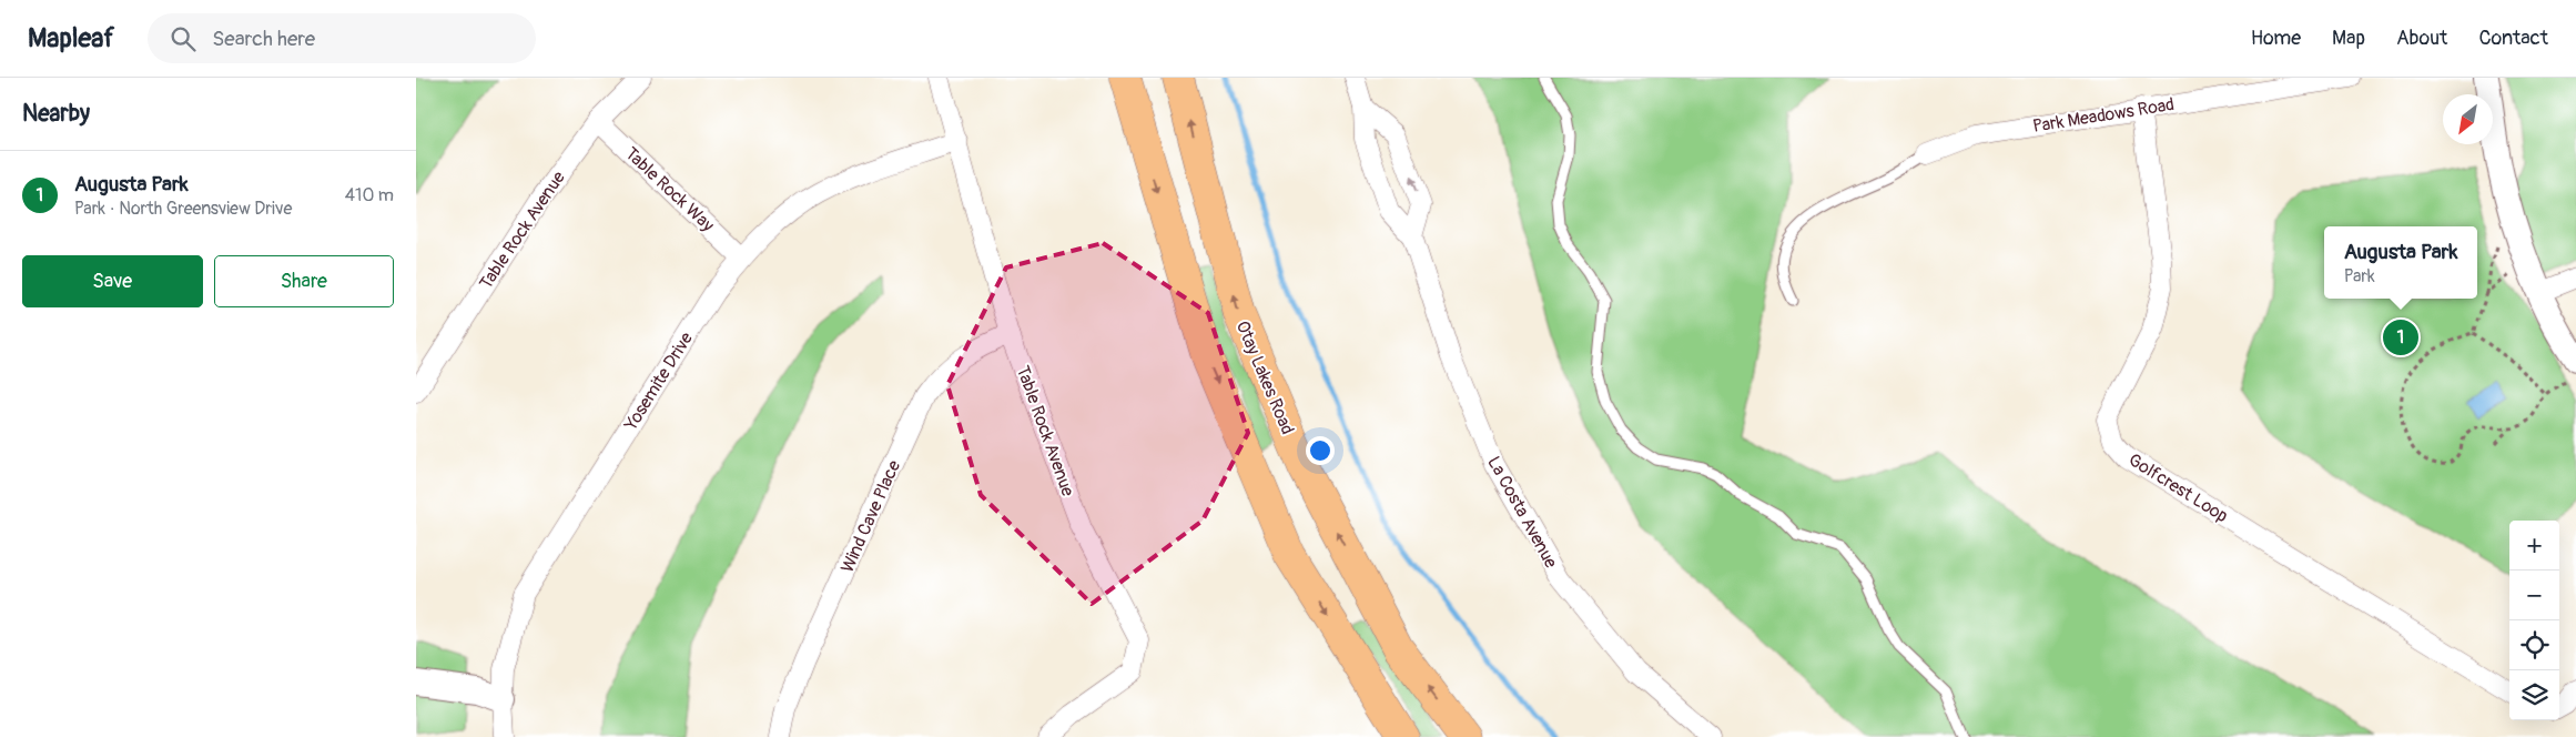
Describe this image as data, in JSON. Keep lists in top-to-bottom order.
{
  "streets": {
    "main road": ["Otay Lakes Road"],
    "street": [
      "Park Meadows Road",
      "Table Rock Way",
      "Table Rock Avenue",
      "Yosemite Drive",
      "Golfcrest Loop",
      "La Costa Avenue",
      "Wind Cave Place"
    ]
  },
  "crossings": [
    ["Park Meadows Road", "Golfcrest Loop"],
    ["Table Rock Way", "Table Rock Avenue"],
    ["Table Rock Way", "Yosemite Drive"],
    ["Table Rock Avenue", "Yosemite Drive"],
    ["Table Rock Avenue", "Wind Cave Place"]
  ],
  "north": "bottom left",
  "page": {
    "header": "Mapleaf",
    "search": "Search here",
    "nav": [
      "Home",
      "Map",
      "About",
      "Contact"
    ],
    "heading": "Nearby",
    "list": [
      {
        "mark": "1",
        "name": "Augusta Park",
        "note": "Park · North Greensview Drive",
        "value": "410 m"
      }
    ],
    "popup": ["Augusta Park", "Park"],
    "buttons": ["Save", "Share"],
    "pins": "1",
    "map_buttons": ["+", "−"]
  }
}
